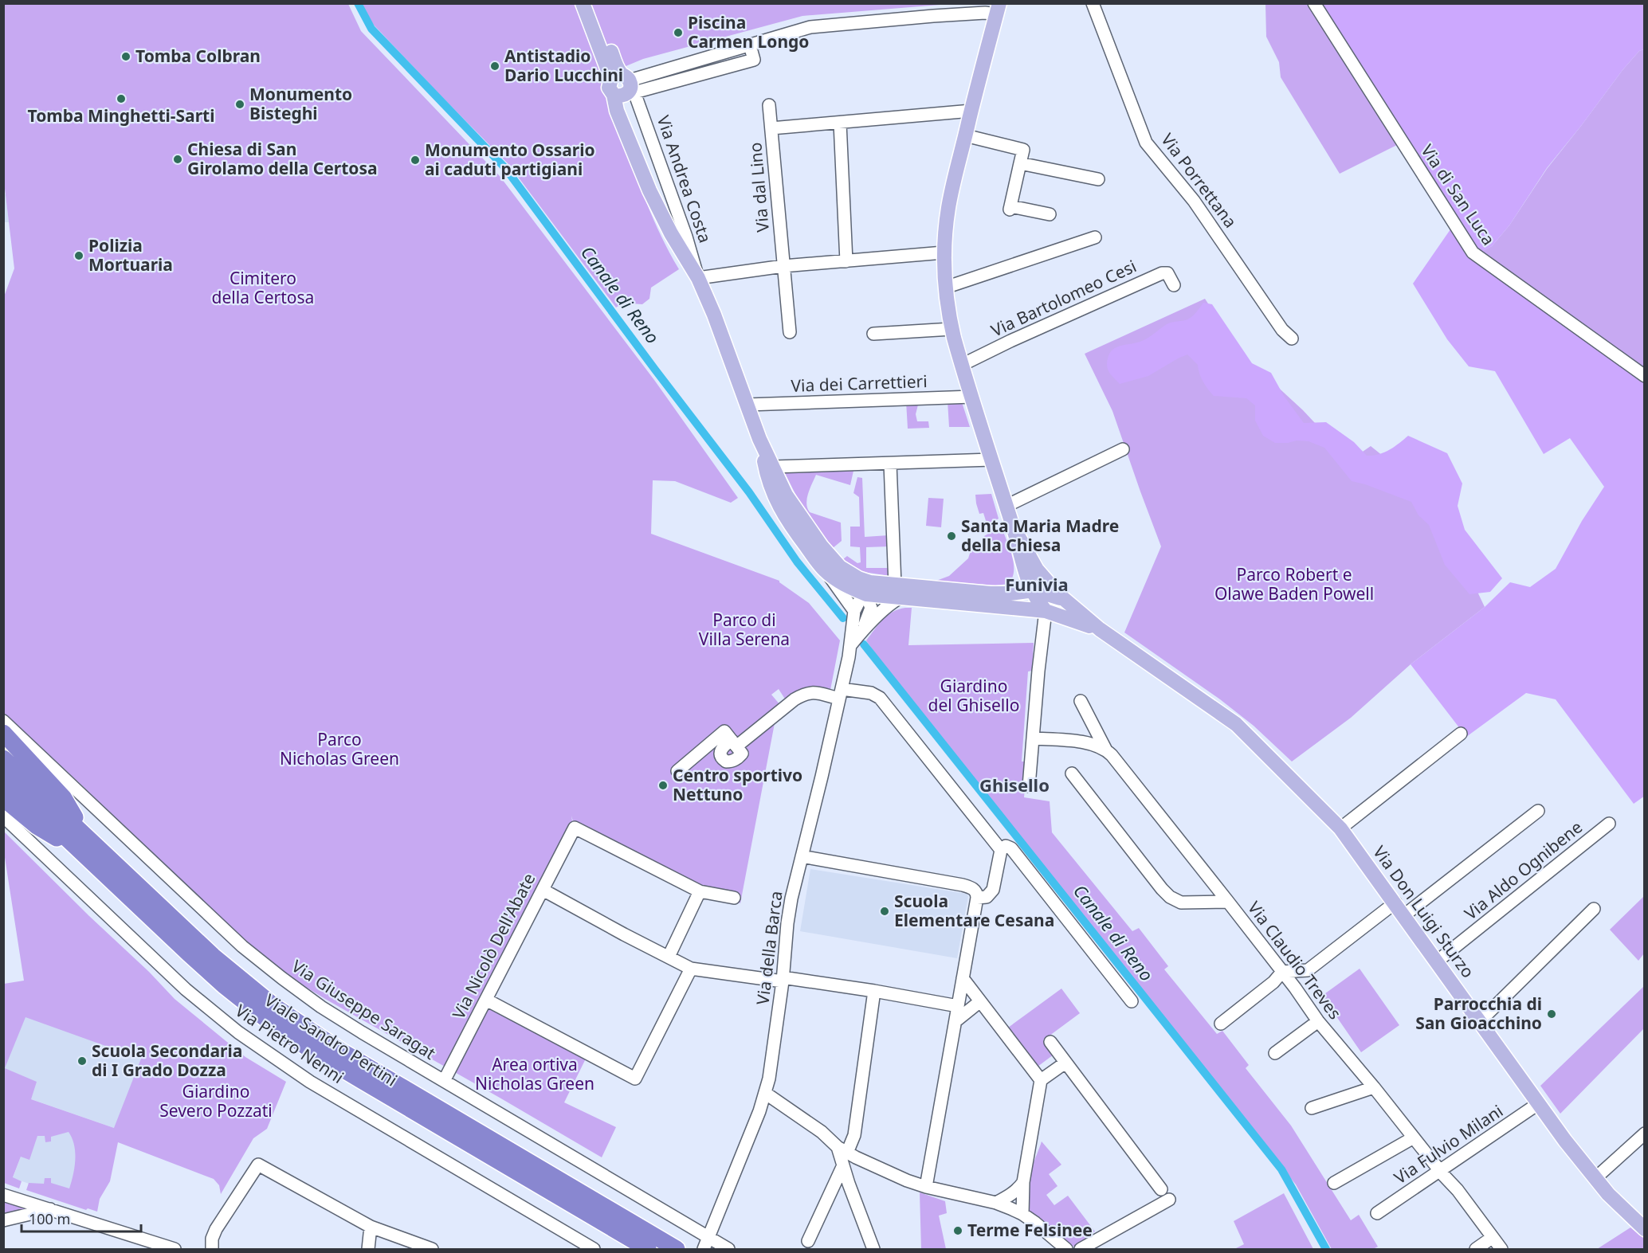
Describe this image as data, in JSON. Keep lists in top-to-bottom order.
{
  "streets": {
    "highway": ["Viale Sandro Pertini"],
    "main road": ["Via Andrea Costa", "Via Don Luigi Sturzo"],
    "street": [
      "Via Porrettana",
      "Via dal Lino",
      "Via di San Luca",
      "Via Bartolomeo Cesi",
      "Via dei Carrettieri",
      "Via Aldo Ognibene",
      "Via Nicolò Dell'Abate",
      "Via della Barca",
      "Via Claudio Treves",
      "Via Giuseppe Saragat",
      "Via Pietro Nenni",
      "Via Fulvio Milani"
    ]
  },
  "crossings": [
    ["Via Andrea Costa", "Via dei Carrettieri"],
    ["Via Andrea Costa", "Via Don Luigi Sturzo"],
    ["Via Andrea Costa", "Via della Barca"],
    ["Via Aldo Ognibene", "Via Don Luigi Sturzo"],
    ["Via Don Luigi Sturzo", "Via Fulvio Milani"],
    ["Via Nicolò Dell'Abate", "Via Giuseppe Saragat"],
    ["Via della Barca", "Via Giuseppe Saragat"],
    ["Via Claudio Treves", "Via Fulvio Milani"]
  ],
  "districts": ["Funivia", "Ghisello"],
  "water": ["Canale di Reno"],
  "parks": [
    "Cimitero della Certosa",
    "Parco Robert e Olawe Baden Powell",
    "Parco di Villa Serena",
    "Giardino del Ghisello",
    "Parco Nicholas Green",
    "Area ortiva Nicholas Green",
    "Giardino Severo Pozzati"
  ],
  "places": [
    "Piscina Carmen Longo",
    "Tomba Colbran",
    "Antistadio Dario Lucchini",
    "Tomba Minghetti-Sarti",
    "Monumento Bisteghi",
    "Chiesa di San Girolamo della Certosa",
    "Monumento Ossario ai caduti partigiani",
    "Polizia Mortuaria",
    "Santa Maria Madre della Chiesa",
    "Centro sportivo Nettuno",
    "Scuola Elementare Cesana",
    "Parrocchia di San Gioacchino",
    "Scuola Secondaria di I Grado Dozza",
    "Terme Felsinee"
  ],
  "scale_bar": "100 m"
}
